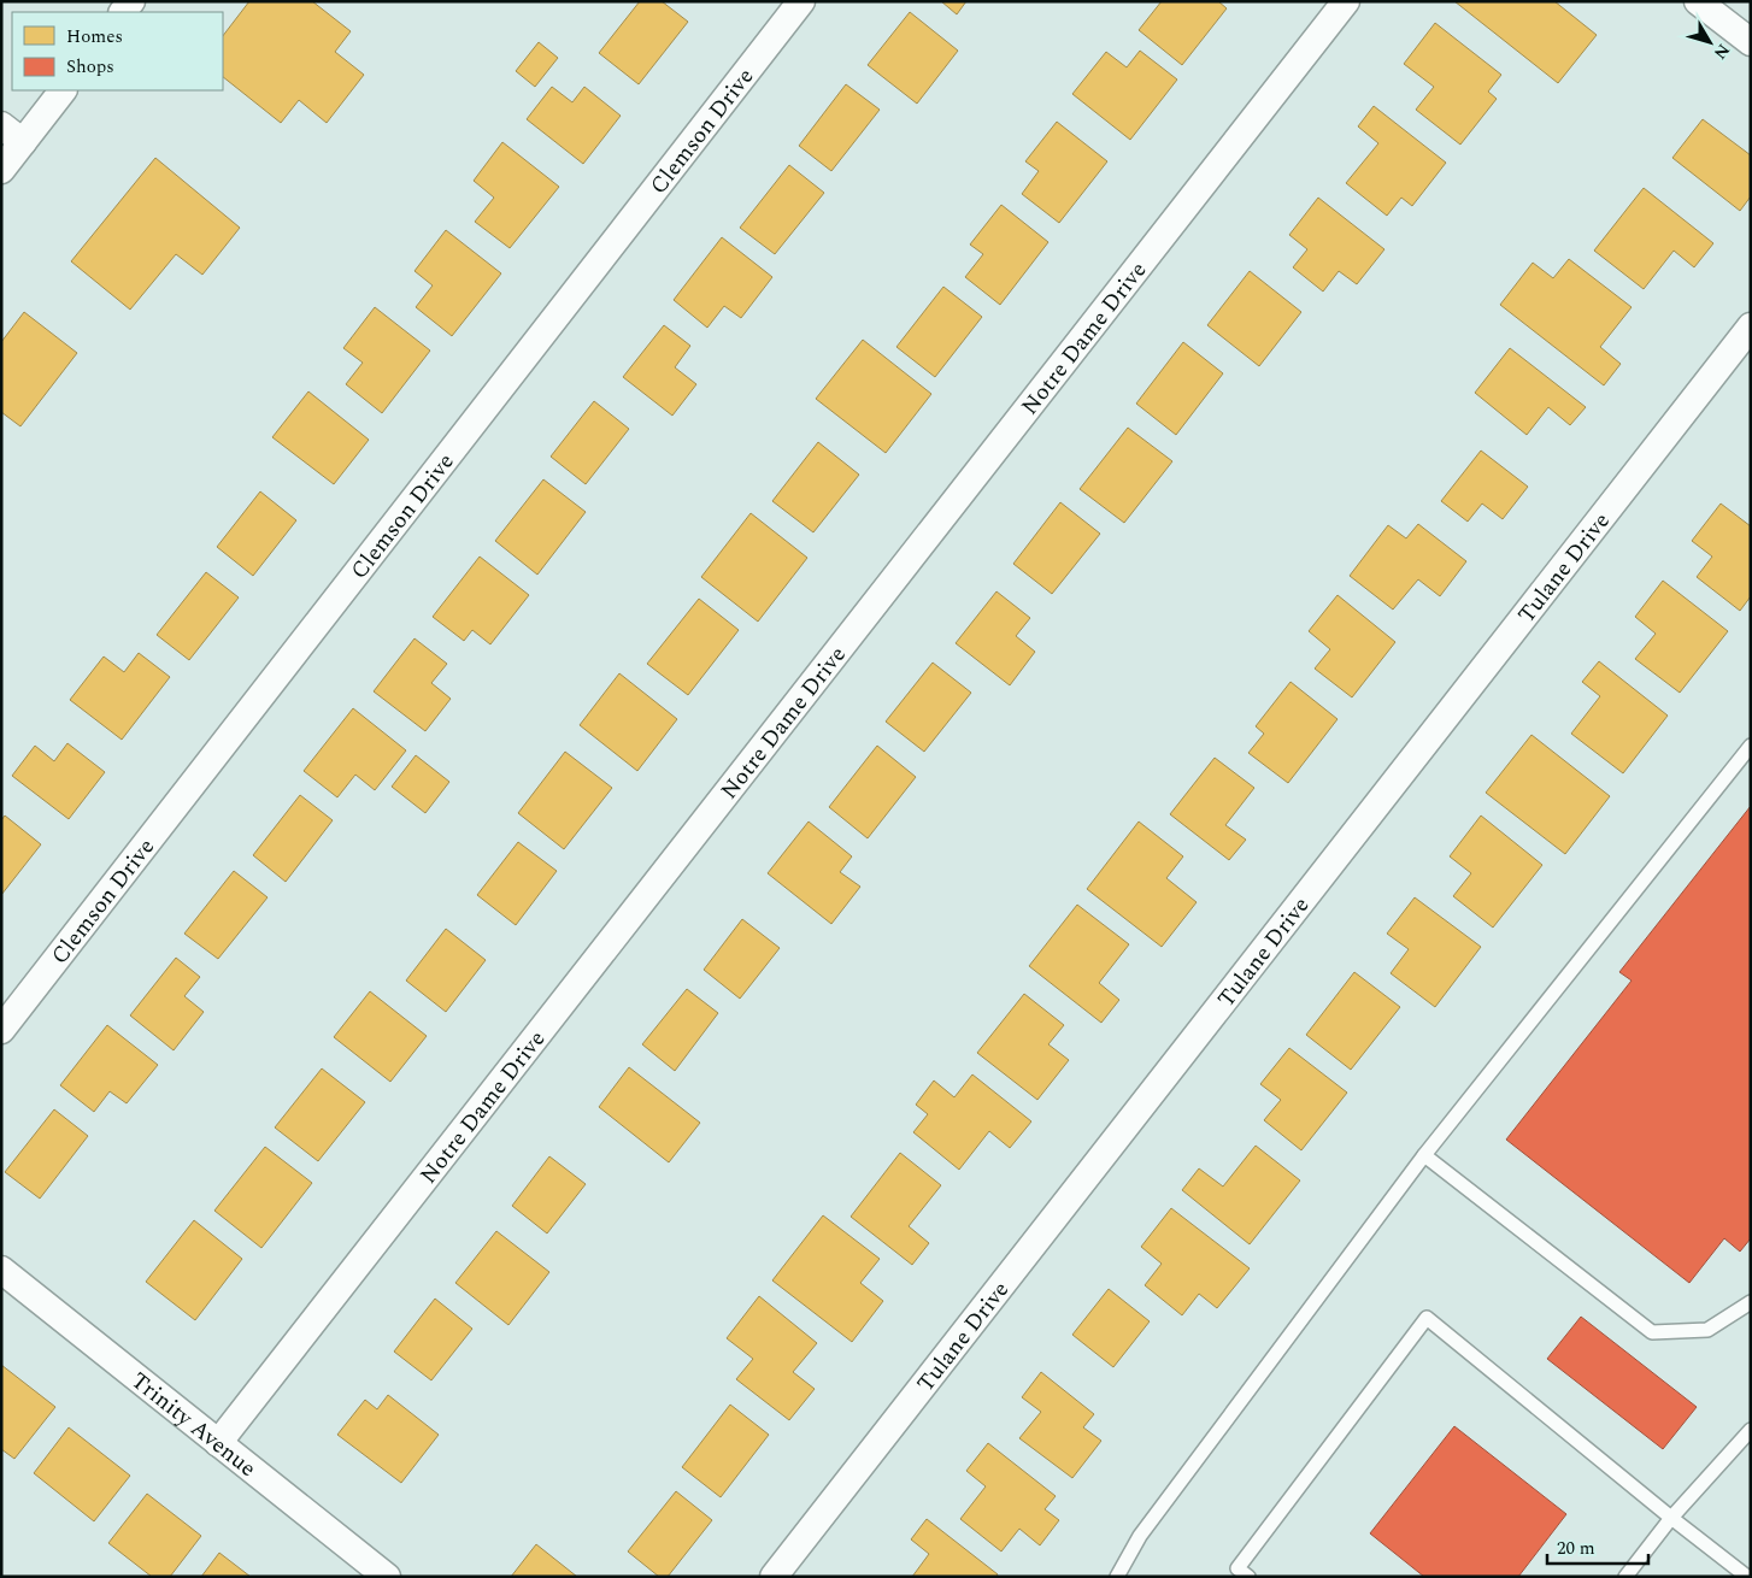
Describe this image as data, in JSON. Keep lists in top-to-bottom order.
{
  "streets": {
    "street": [
      "Clemson Drive",
      "Notre Dame Drive",
      "Tulane Drive",
      "Trinity Avenue"
    ]
  },
  "crossings": [
    ["Notre Dame Drive", "Trinity Avenue"]
  ],
  "legend": ["Homes", "Shops"],
  "scale_bar": "20 m",
  "north": "bottom right"
}
